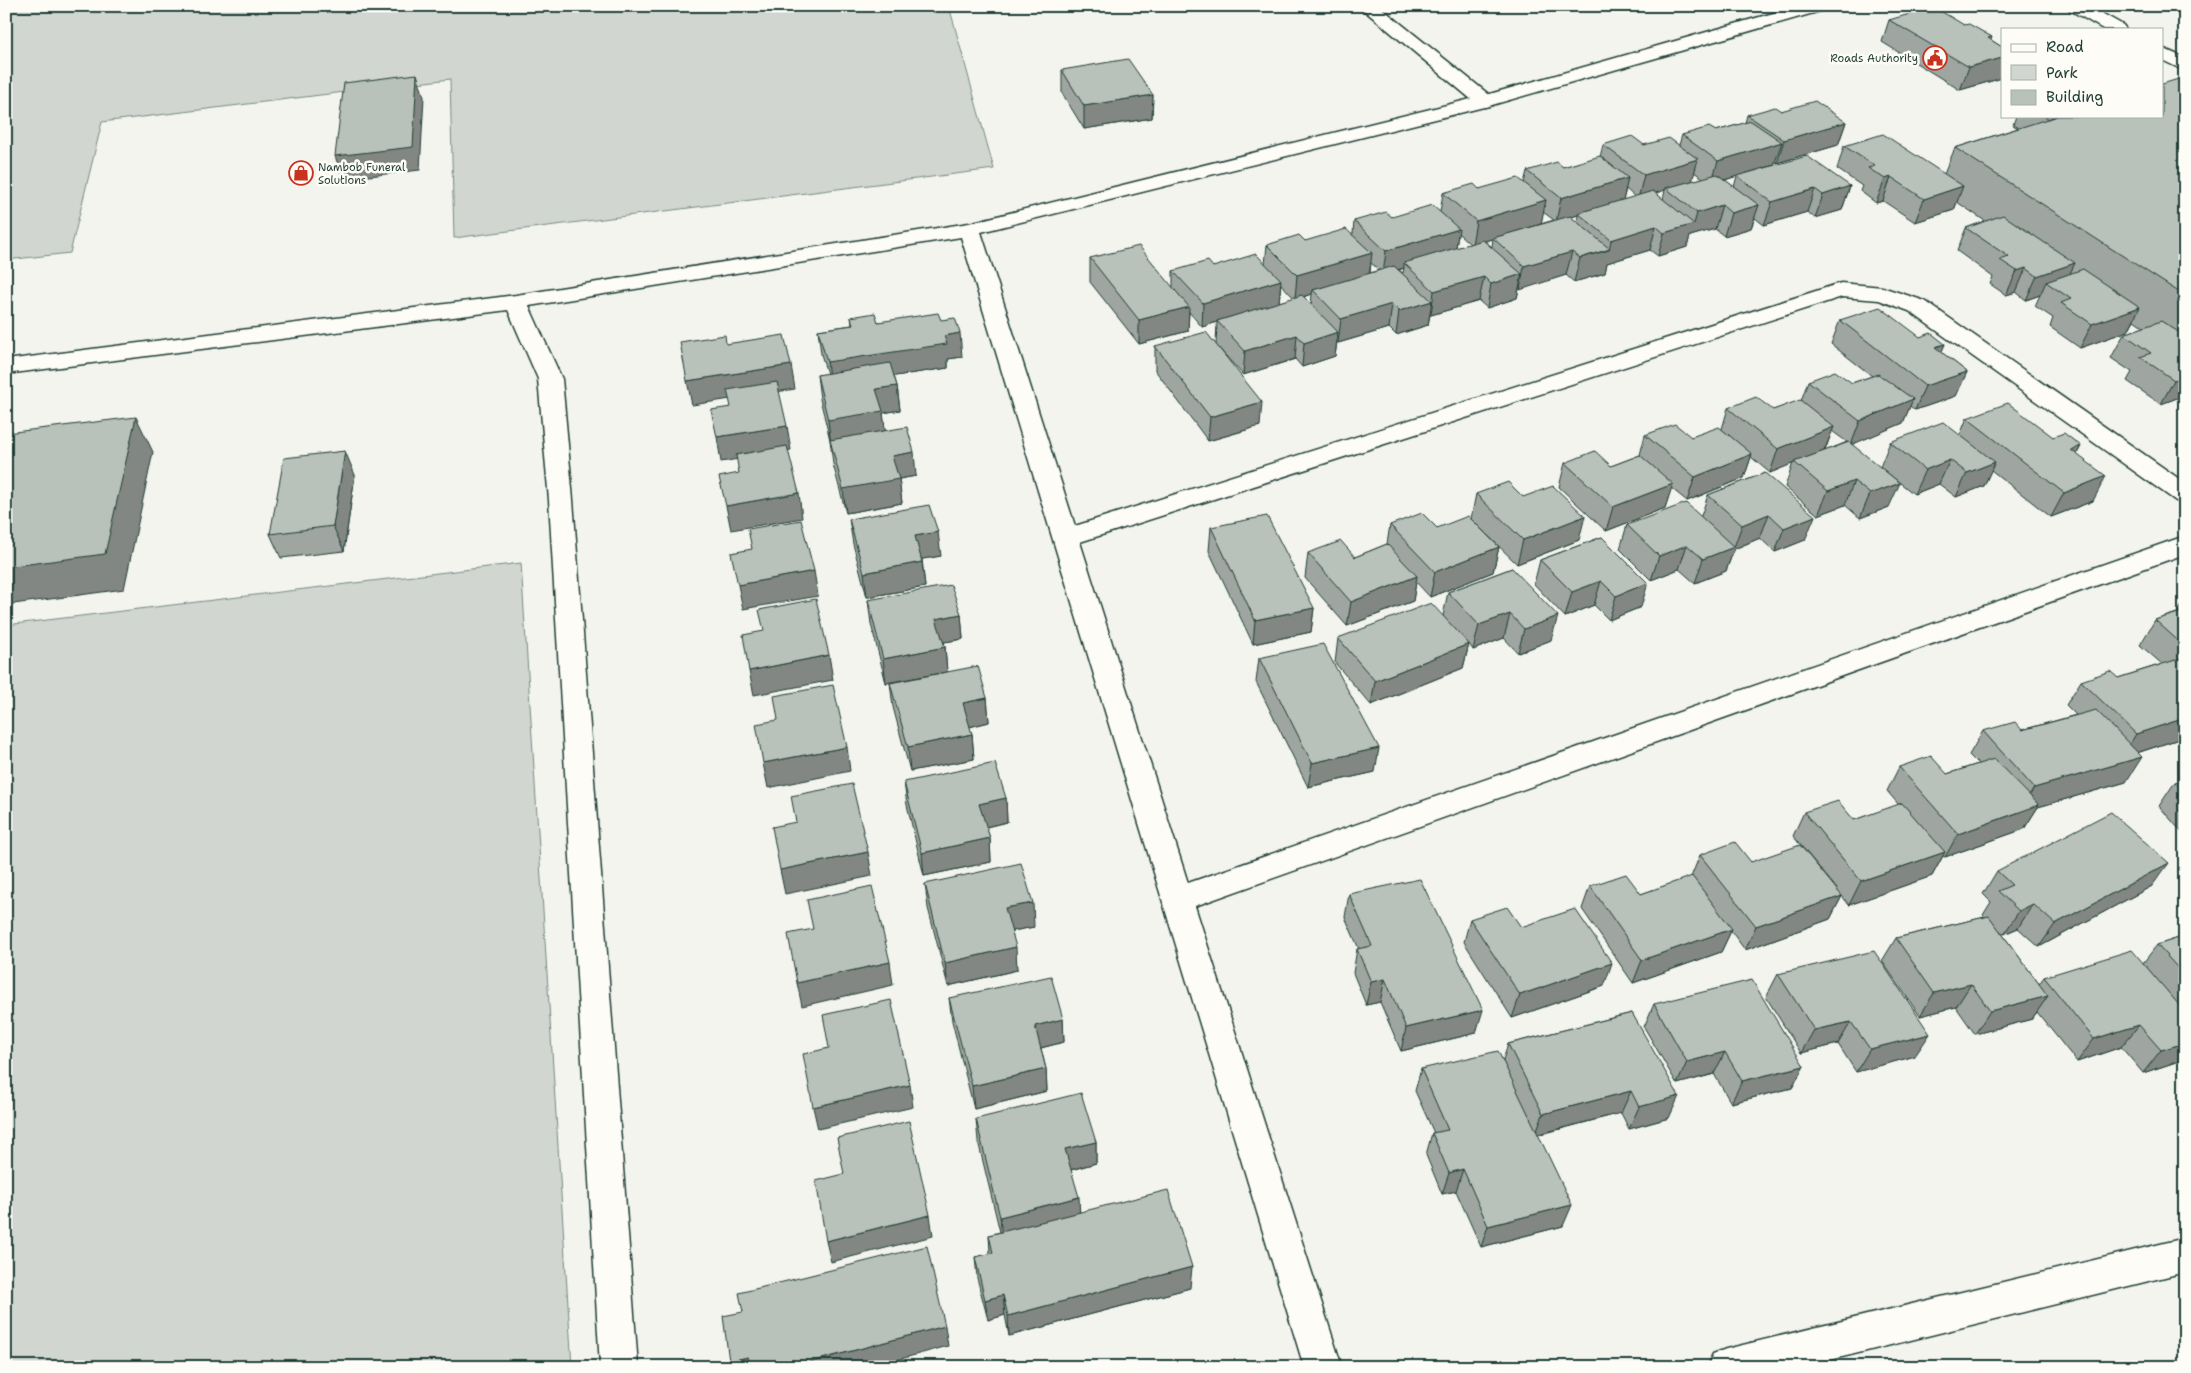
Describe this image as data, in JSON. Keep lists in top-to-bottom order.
{
  "places": {
    "public building": ["Roads Authority"],
    "shop": ["Nambob Funeral Solutions"]
  },
  "legend": ["Road", "Park", "Building"]
}
